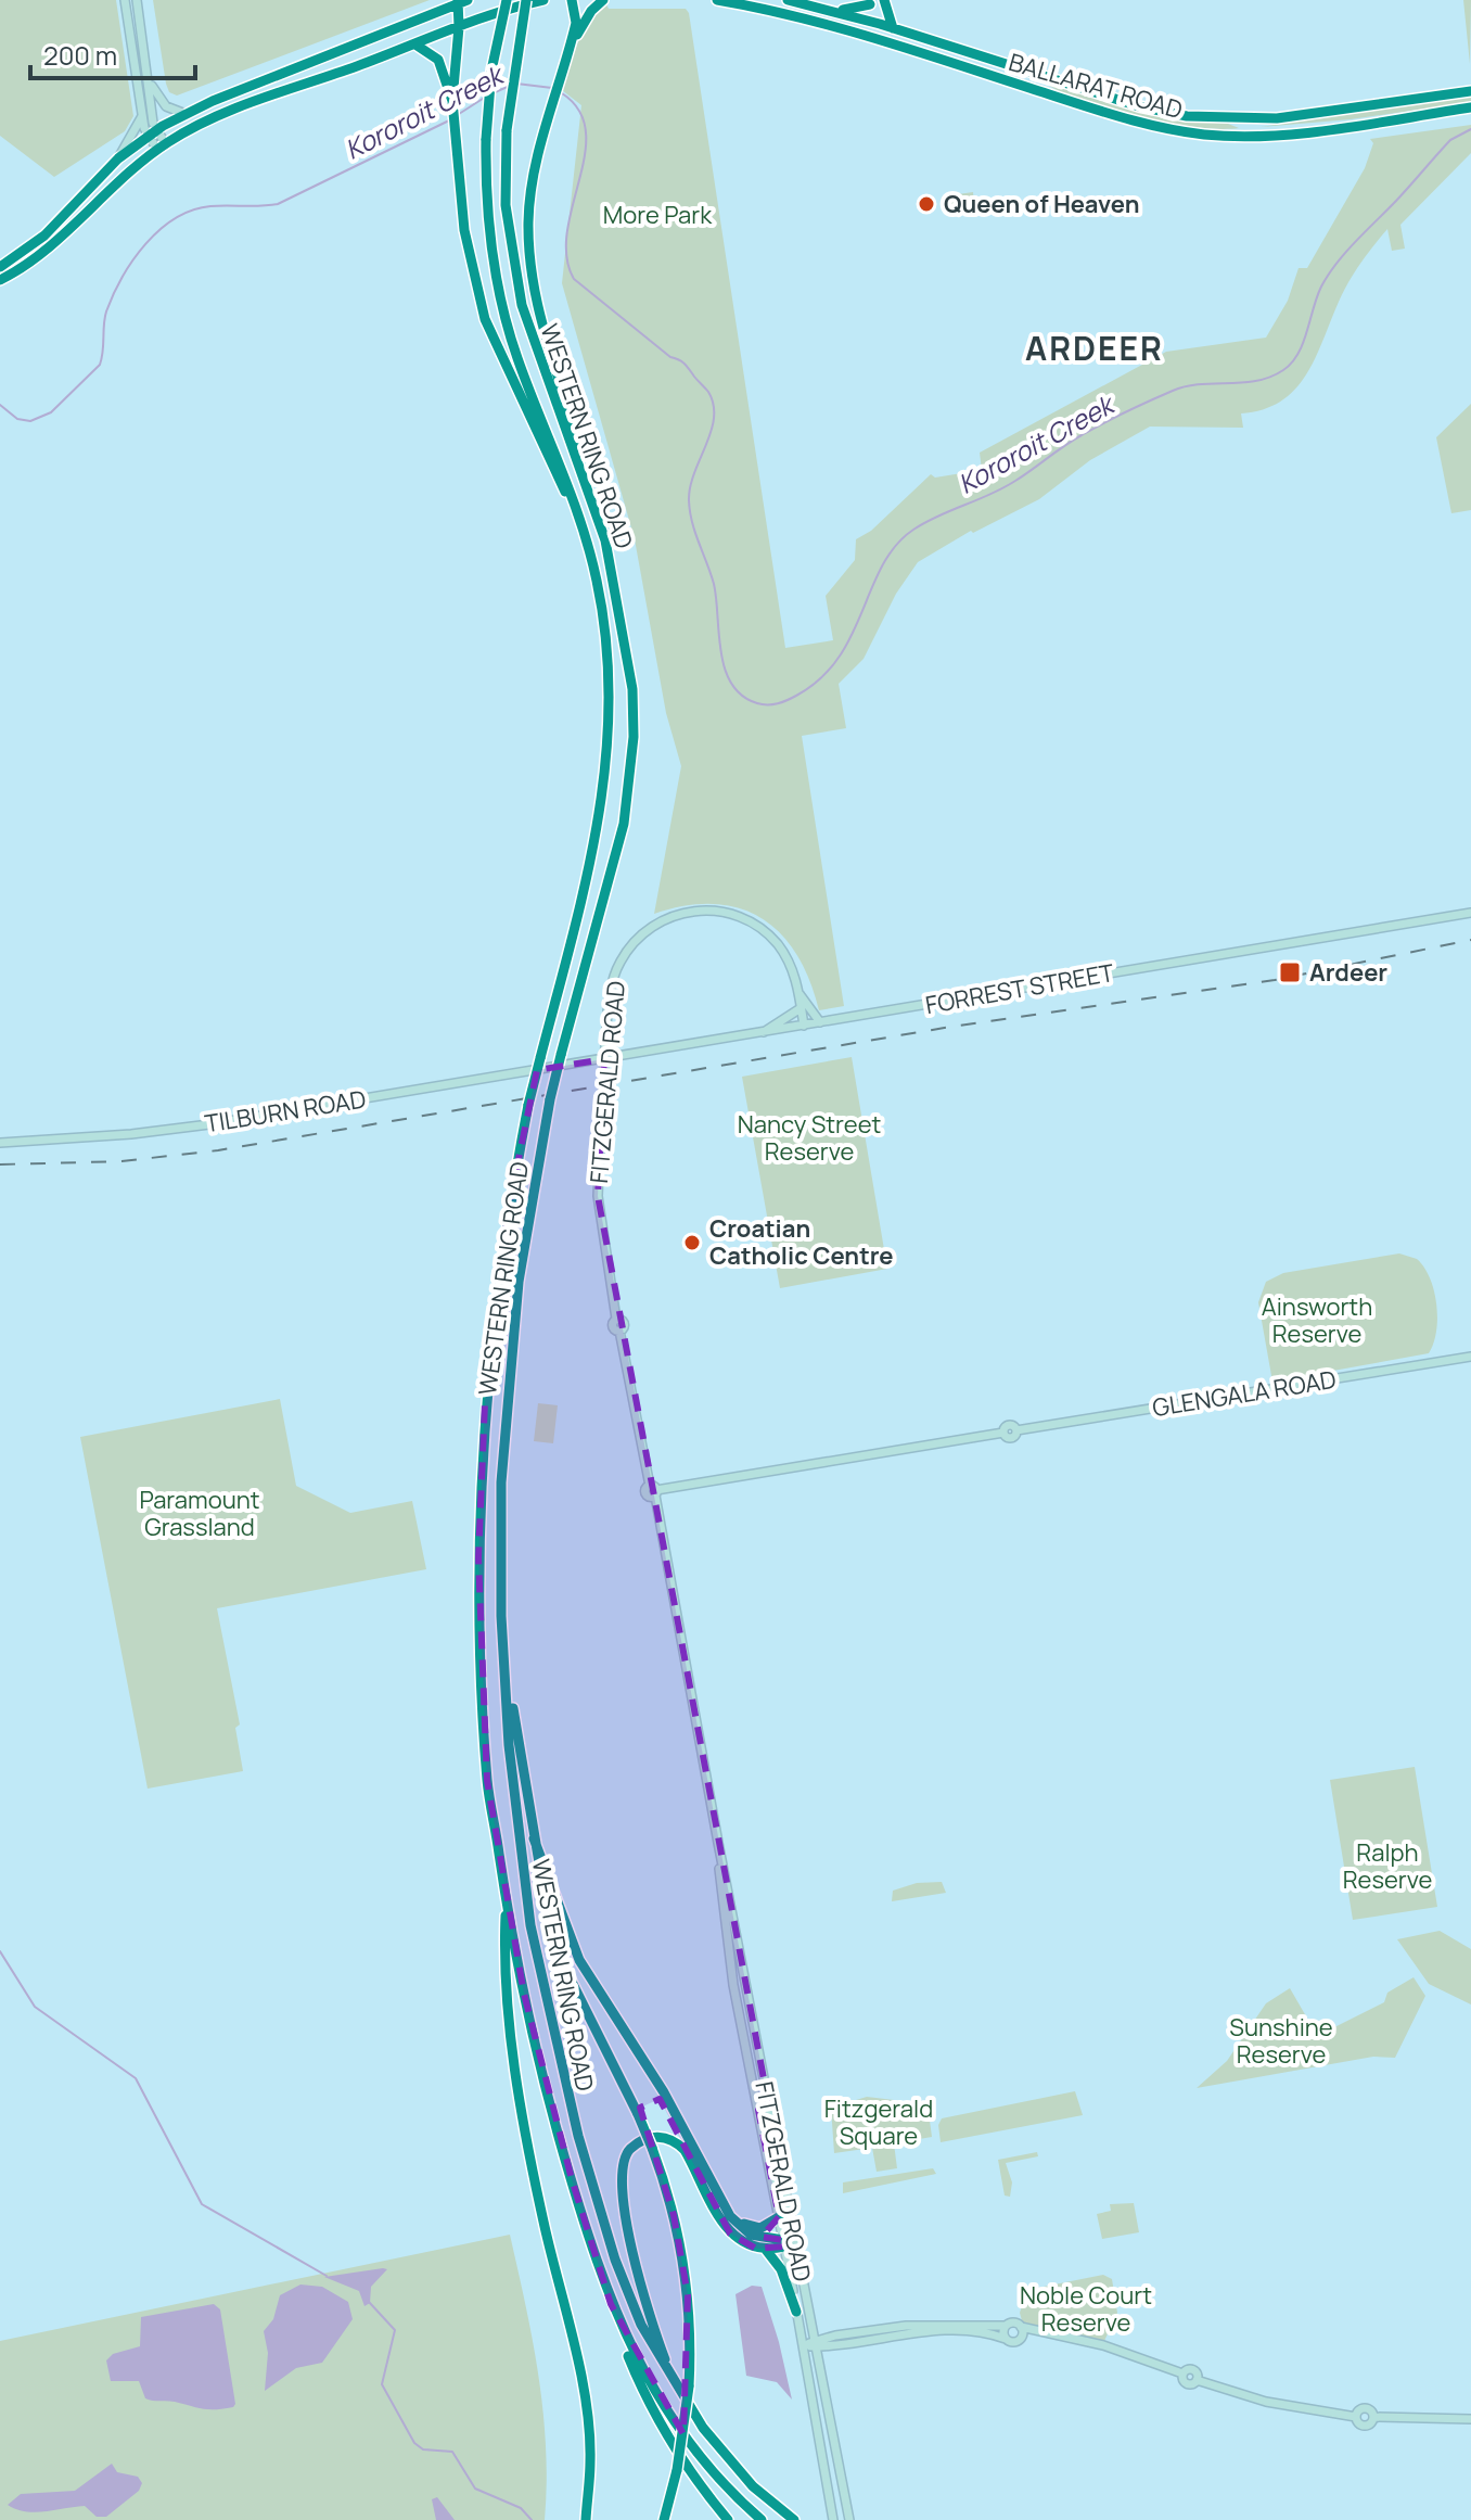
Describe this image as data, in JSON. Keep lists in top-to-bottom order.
{
  "streets": {
    "highway": ["BALLARAT ROAD", "WESTERN RING ROAD"],
    "street": [
      "FORREST STREET",
      "FITZGERALD ROAD",
      "TILBURN ROAD",
      "GLENGALA ROAD"
    ]
  },
  "crossings": [
    ["FORREST STREET", "FITZGERALD ROAD"],
    ["FORREST STREET", "TILBURN ROAD"],
    ["FITZGERALD ROAD", "GLENGALA ROAD"]
  ],
  "districts": ["ARDEER"],
  "water": ["Kororoit Creek"],
  "parks": [
    "More Park",
    "Nancy Street Reserve",
    "Ainsworth Reserve",
    "Paramount Grassland",
    "Ralph Reserve",
    "Sunshine Reserve",
    "Fitzgerald Square",
    "Noble Court Reserve"
  ],
  "places": {
    "other": ["Queen of Heaven", "Croatian Catholic Centre"],
    "transit": ["Ardeer"]
  },
  "scale_bar": "200 m"
}
